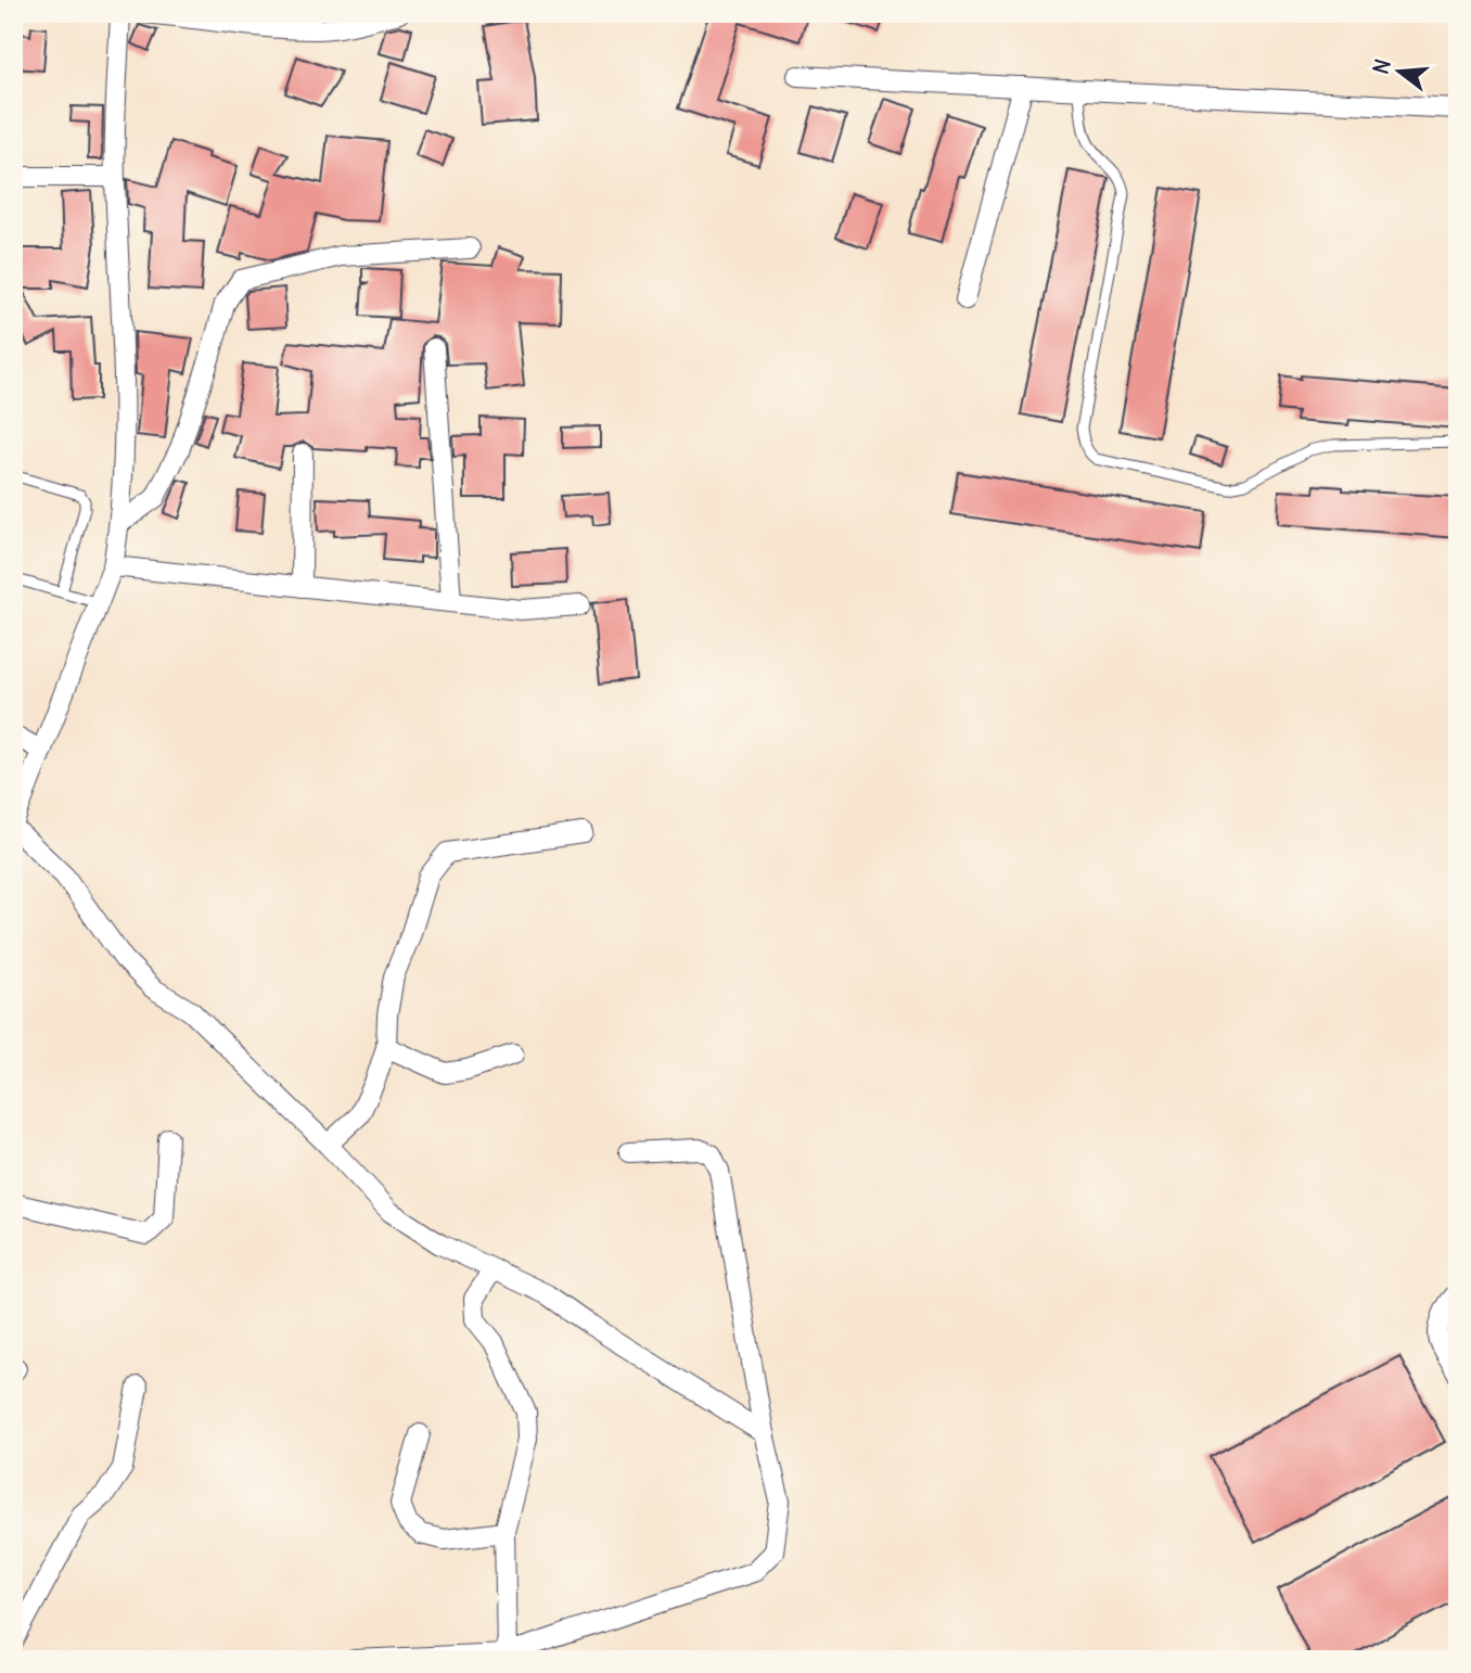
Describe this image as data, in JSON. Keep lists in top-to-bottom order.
{
  "north": "left"
}
